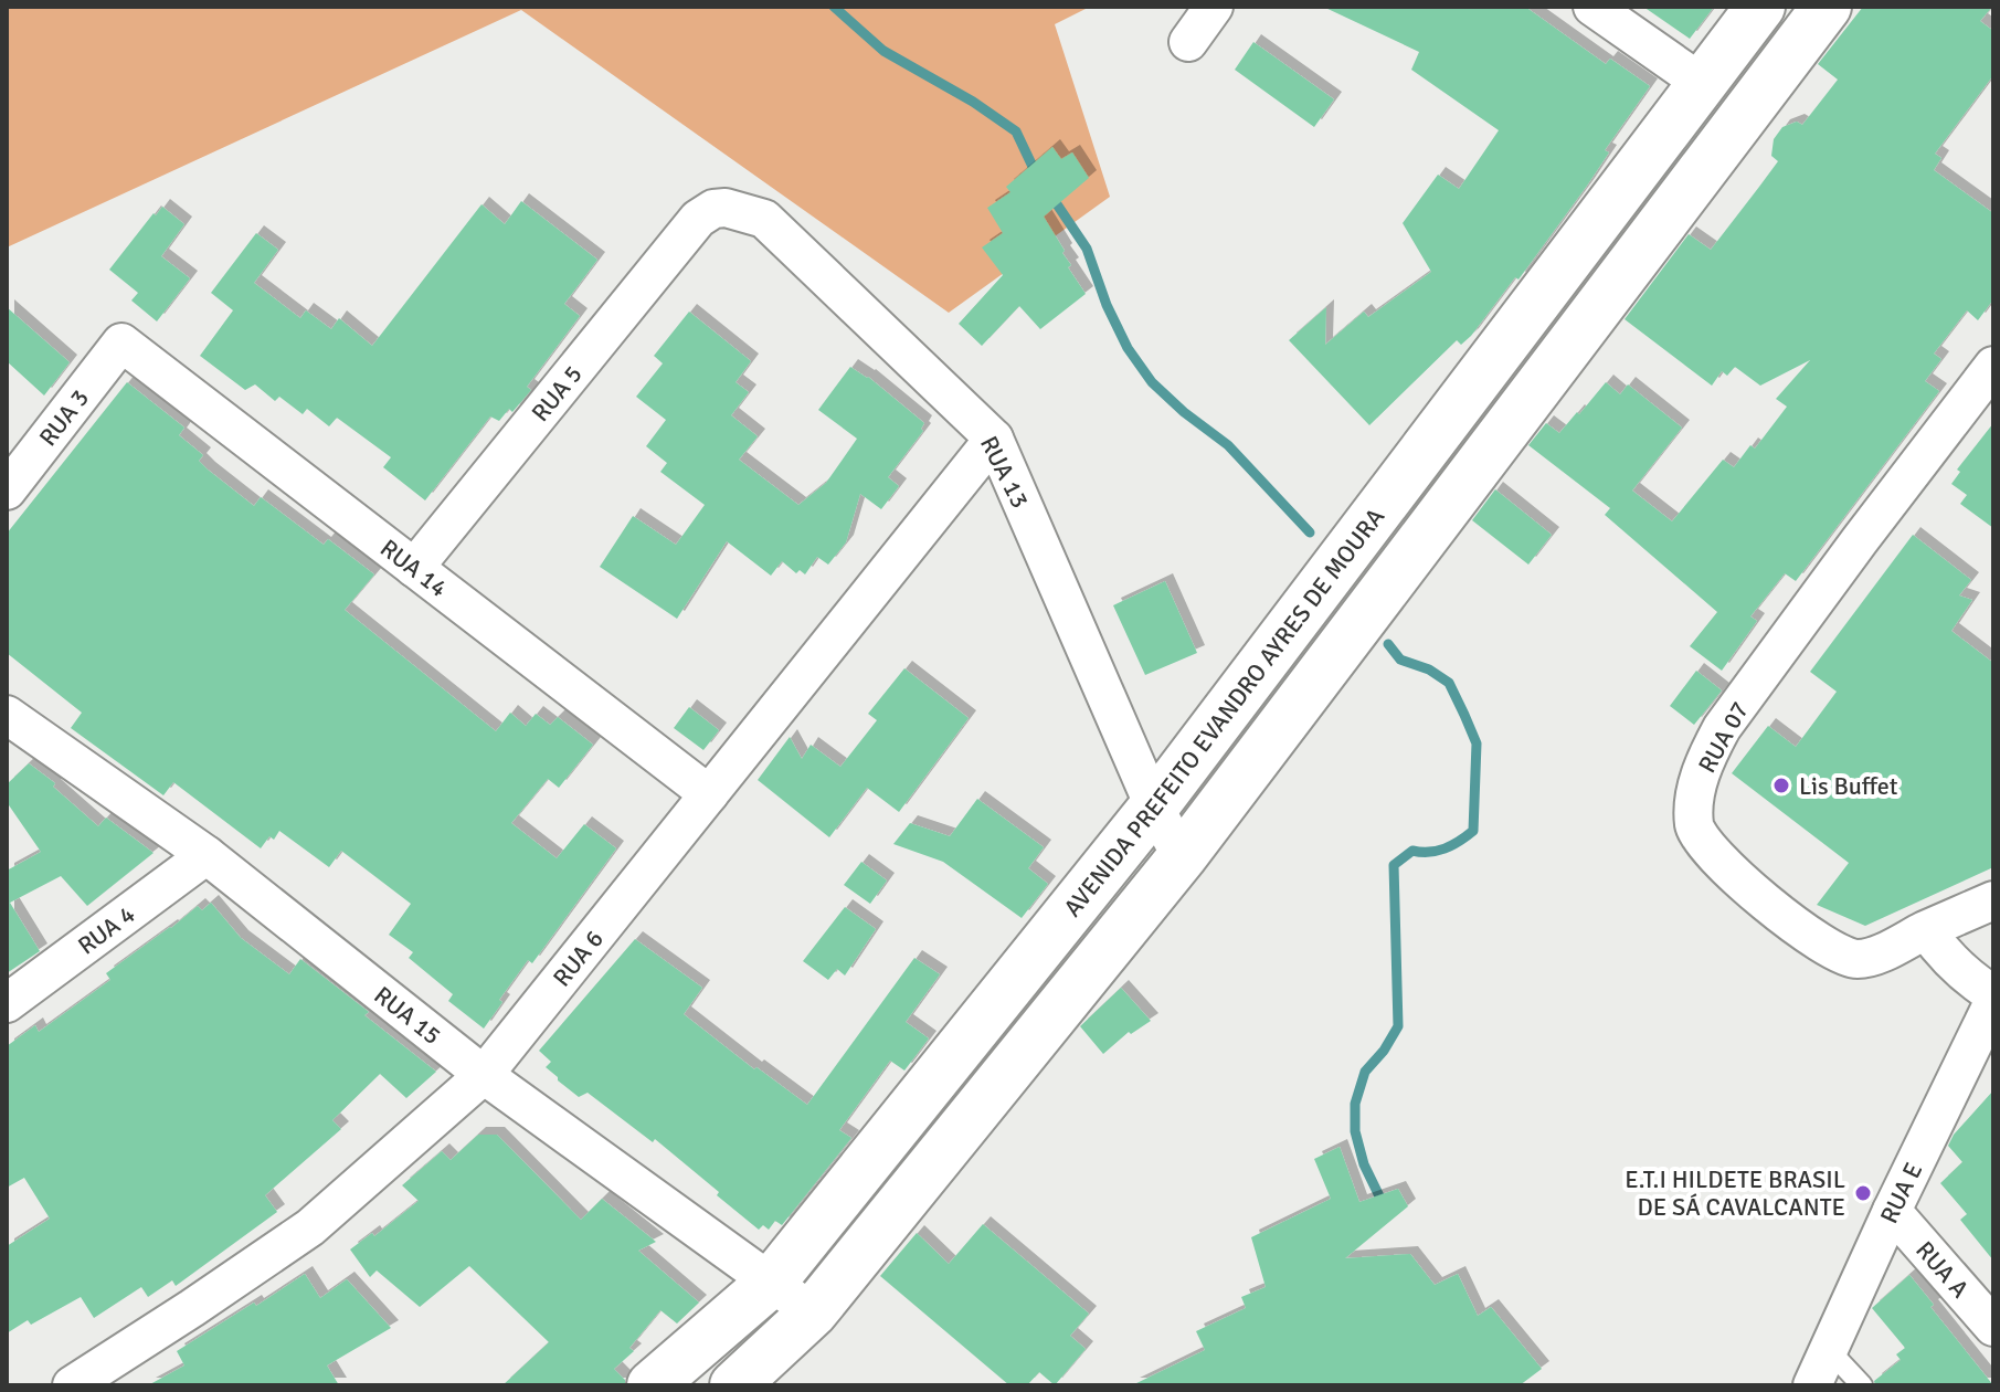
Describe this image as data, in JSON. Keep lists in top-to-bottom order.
{
  "streets": {
    "street": [
      "RUA 5",
      "RUA 3",
      "RUA 13",
      "RUA 14",
      "AVENIDA PREFEITO EVANDRO AYRES DE MOURA",
      "RUA 07",
      "RUA 4",
      "RUA 6",
      "RUA 15",
      "RUA E",
      "RUA A"
    ]
  },
  "crossings": [
    ["RUA 5", "RUA 13"],
    ["RUA 5", "RUA 14"],
    ["RUA 3", "RUA 14"],
    ["RUA 13", "AVENIDA PREFEITO EVANDRO AYRES DE MOURA"],
    ["RUA 13", "RUA 6"],
    ["RUA 14", "RUA 6"],
    ["AVENIDA PREFEITO EVANDRO AYRES DE MOURA", "RUA 15"],
    ["RUA 4", "RUA 15"],
    ["RUA 6", "RUA 15"],
    ["RUA E", "RUA A"]
  ],
  "places": ["Lis Buffet", "E.T.I HILDETE BRASIL DE SÁ CAVALCANTE"]
}
